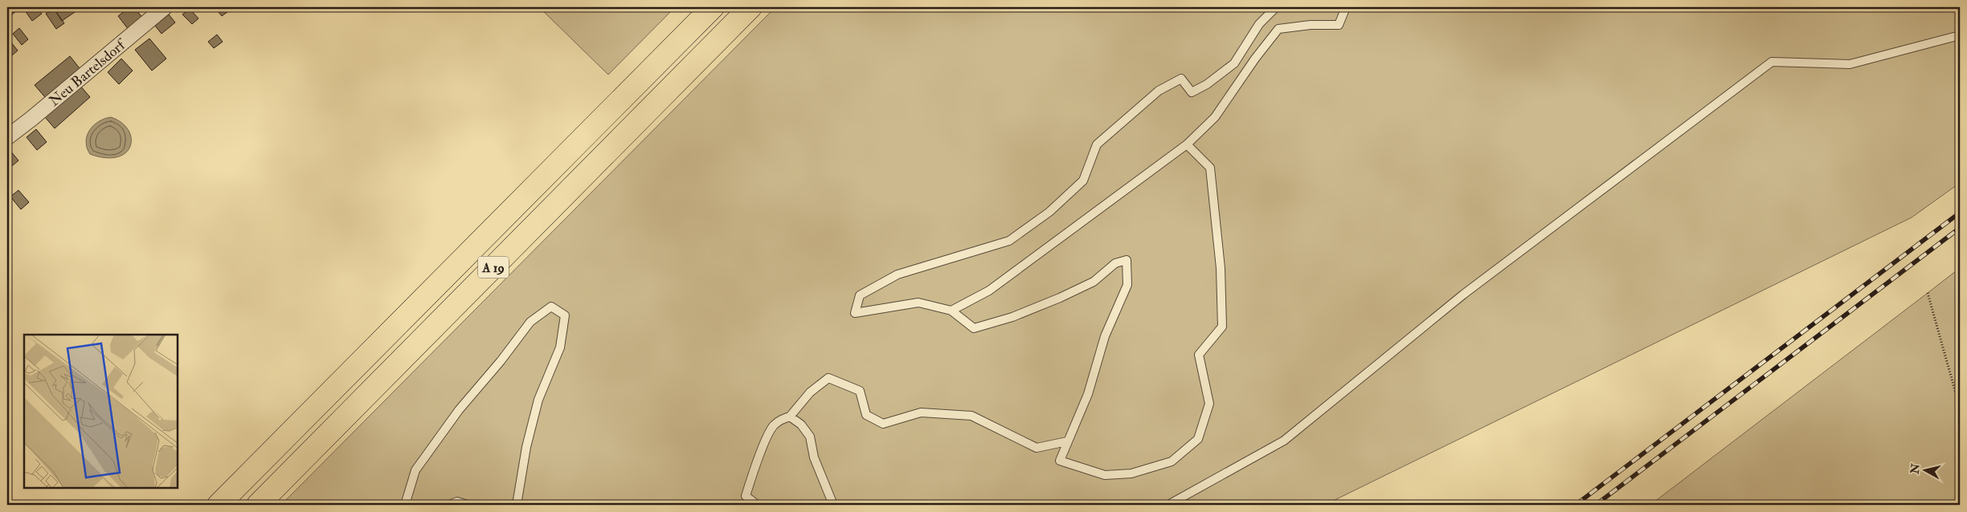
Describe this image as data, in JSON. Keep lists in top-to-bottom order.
{
  "streets": {
    "highway": ["A 19"],
    "street": ["Neu Bartelsdorf"]
  },
  "north": "left"
}
